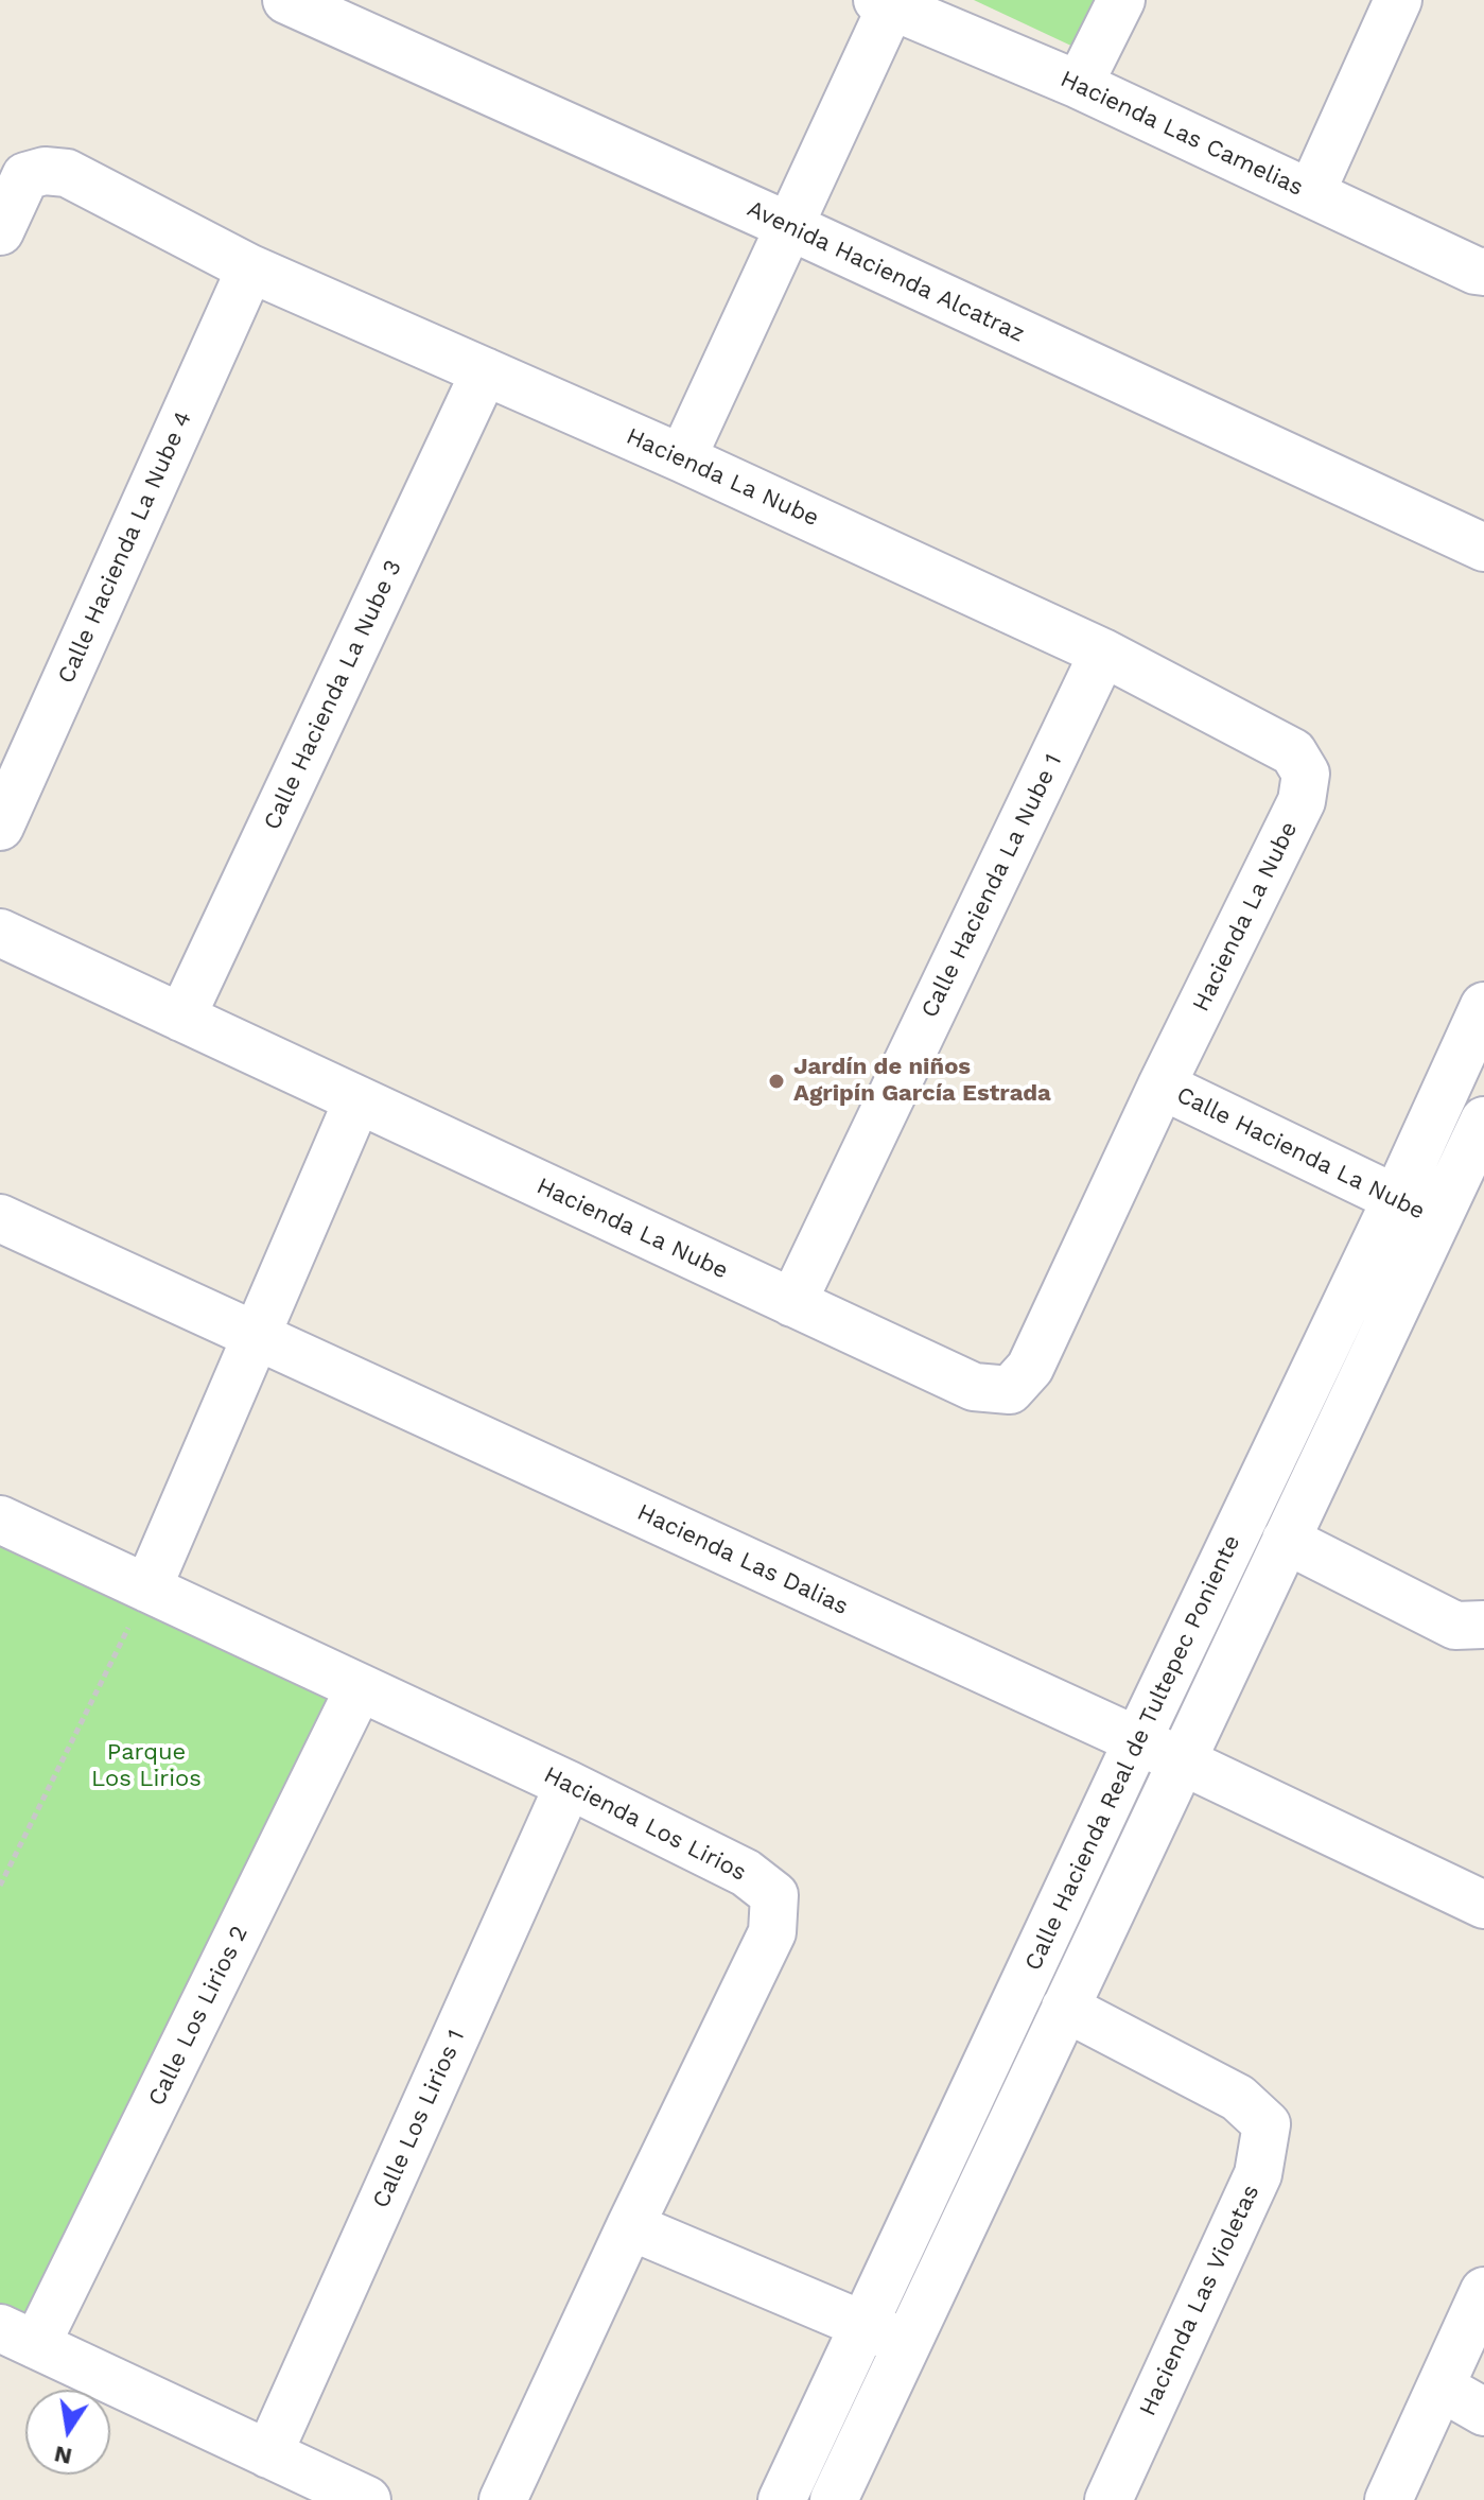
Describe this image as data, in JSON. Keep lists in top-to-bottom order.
{
  "streets": {
    "street": [
      "Hacienda Las Camelias",
      "Avenida Hacienda Alcatraz",
      "Hacienda La Nube",
      "Calle Hacienda La Nube 4",
      "Calle Hacienda La Nube 3",
      "Calle Hacienda La Nube 1",
      "Calle Hacienda La Nube",
      "Hacienda Las Dalias",
      "Calle Hacienda Real de Tultepec Poniente",
      "Hacienda Los Lirios",
      "Calle Los Lirios 2",
      "Calle Los Lirios 1",
      "Hacienda Las Violetas"
    ]
  },
  "crossings": [
    ["Hacienda La Nube", "Calle Hacienda La Nube 4"],
    ["Hacienda La Nube", "Calle Hacienda La Nube 3"],
    ["Hacienda La Nube", "Calle Hacienda La Nube 1"],
    ["Hacienda La Nube", "Calle Hacienda La Nube"],
    ["Calle Hacienda La Nube", "Calle Hacienda Real de Tultepec Poniente"],
    ["Hacienda Las Dalias", "Calle Hacienda Real de Tultepec Poniente"],
    ["Calle Hacienda Real de Tultepec Poniente", "Hacienda Las Violetas"],
    ["Hacienda Los Lirios", "Calle Los Lirios 2"],
    ["Hacienda Los Lirios", "Calle Los Lirios 1"]
  ],
  "parks": ["Parque Los Lirios"],
  "places": ["Jardín de niños Agripín García Estrada"],
  "north": "bottom"
}
